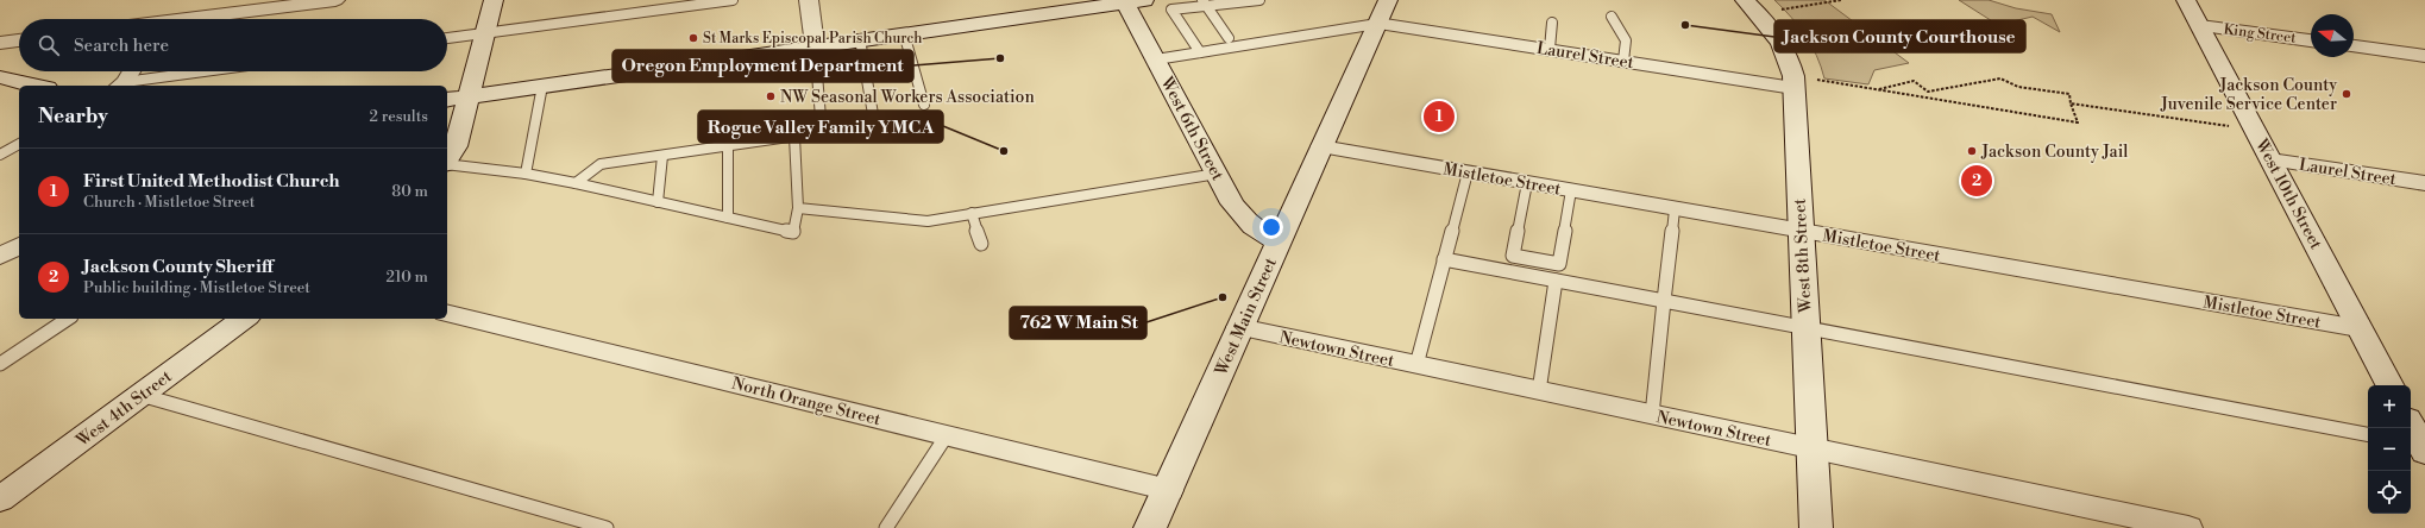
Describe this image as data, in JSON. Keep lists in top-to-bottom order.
{
  "streets": {
    "street": [
      "King Street",
      "Laurel Street",
      "West 6th Street",
      "Mistletoe Street",
      "West 10th Street",
      "West 8th Street",
      "West Main Street",
      "Newtown Street",
      "North Orange Street",
      "West 4th Street"
    ]
  },
  "crossings": [
    ["King Street", "West 10th Street"],
    ["Laurel Street", "West 10th Street"],
    ["Laurel Street", "West 8th Street"],
    ["Laurel Street", "West Main Street"],
    ["West 6th Street", "West Main Street"],
    ["Mistletoe Street", "West 10th Street"],
    ["Mistletoe Street", "West 8th Street"],
    ["Mistletoe Street", "West Main Street"],
    ["West 8th Street", "Newtown Street"],
    ["West Main Street", "Newtown Street"],
    ["West Main Street", "North Orange Street"]
  ],
  "places": [
    "Jackson County Courthouse",
    "St Marks Episcopal Parish Church",
    "Oregon Employment Department",
    "Jackson County Juvenile Service Center",
    "NW Seasonal Workers Association",
    "Rogue Valley Family YMCA",
    "Jackson County Jail",
    "762 W Main St"
  ],
  "north": "left",
  "page": {
    "search": "Search here",
    "heading": ["Nearby", "2 results"],
    "pins": ["1", "2"],
    "list": [
      {
        "mark": "1",
        "name": "First United Methodist Church",
        "note": "Church · Mistletoe Street",
        "value": "80 m"
      },
      {
        "mark": "2",
        "name": "Jackson County Sheriff",
        "note": "Public building · Mistletoe Street",
        "value": "210 m"
      }
    ],
    "map_buttons": ["+", "−"]
  }
}
